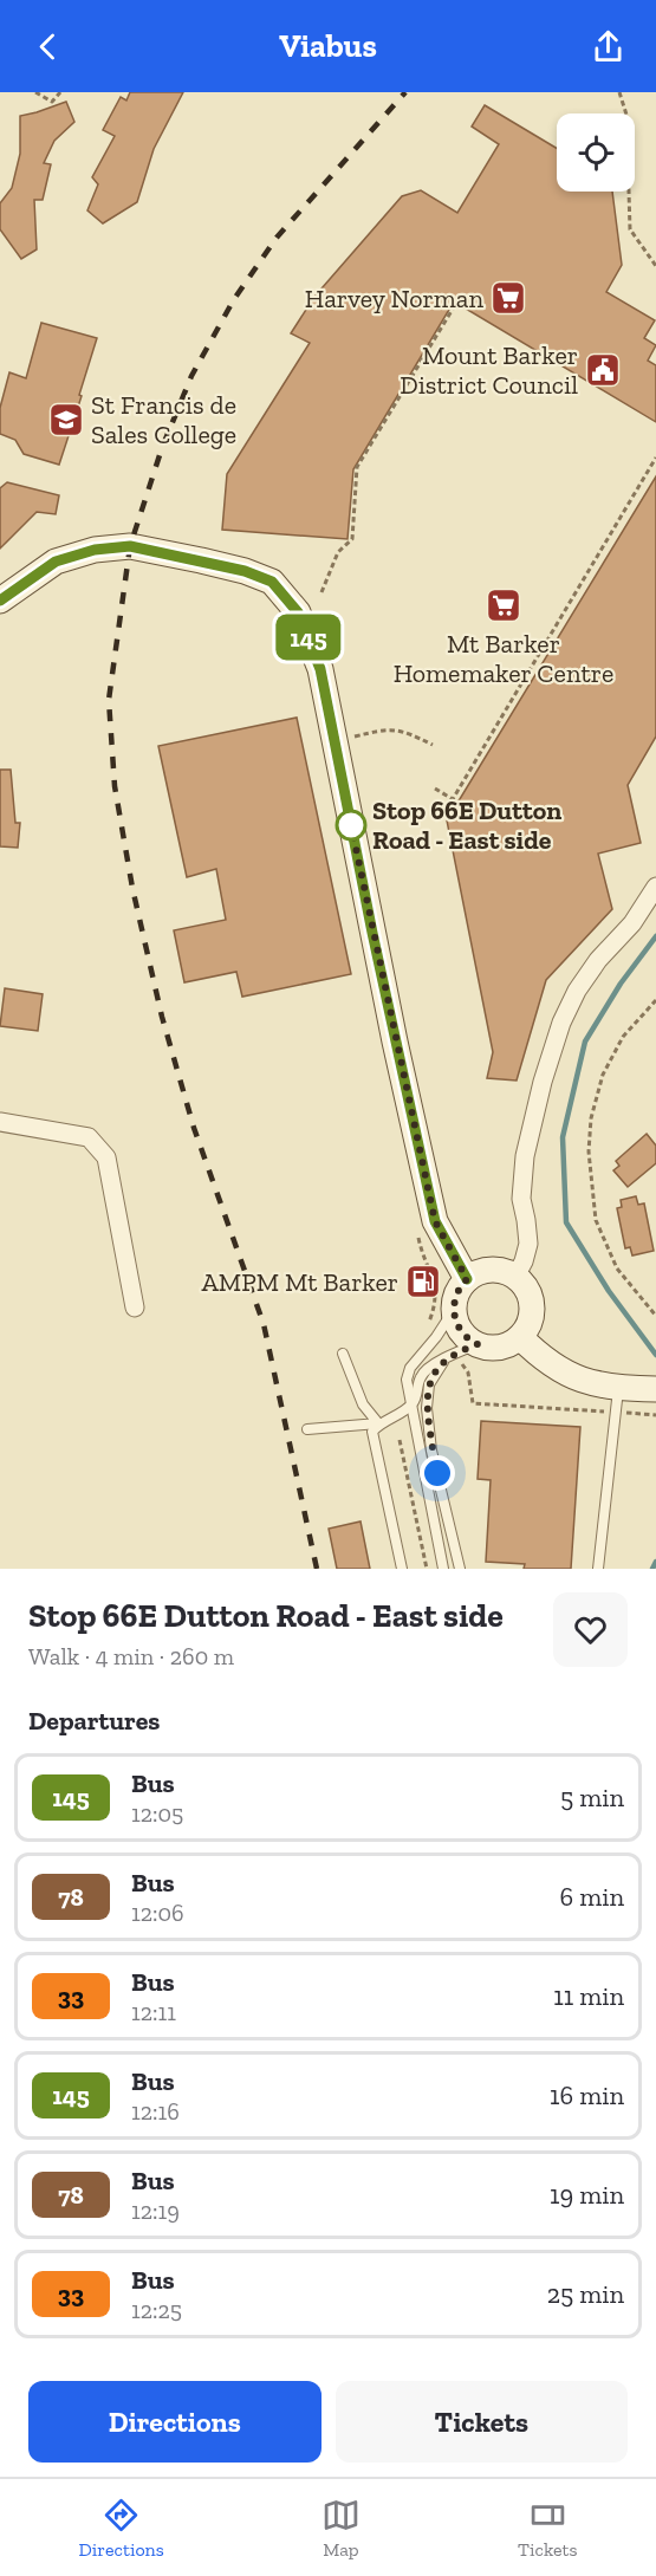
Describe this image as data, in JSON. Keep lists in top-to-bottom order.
{
  "places": {
    "supermarket": ["Harvey Norman", "Mt Barker Homemaker Centre"],
    "public building": ["Mount Barker District Council"],
    "school or university": ["St Francis de Sales College"],
    "other": ["Stop 66E Dutton Road - East side"],
    "fuel station": ["AMPM Mt Barker"]
  },
  "lines": ["bus line 145"],
  "page": {
    "header": "Viabus",
    "on_map": "145",
    "heading": [
      ["Stop 66E Dutton Road - East side", "Walk · 4 min · 260 m"],
      "Departures"
    ],
    "list": [
      {
        "mark": "145",
        "name": "Bus",
        "note": "12:05",
        "value": "5 min"
      },
      {
        "mark": "78",
        "name": "Bus",
        "note": "12:06",
        "value": "6 min"
      },
      {
        "mark": "33",
        "name": "Bus",
        "note": "12:11",
        "value": "11 min"
      },
      {
        "mark": "145",
        "name": "Bus",
        "note": "12:16",
        "value": "16 min"
      },
      {
        "mark": "78",
        "name": "Bus",
        "note": "12:19",
        "value": "19 min"
      },
      {
        "mark": "33",
        "name": "Bus",
        "note": "12:25",
        "value": "25 min"
      }
    ],
    "buttons": ["Directions", "Tickets"],
    "tabs": ["Directions", "Map", "Tickets"]
  }
}
